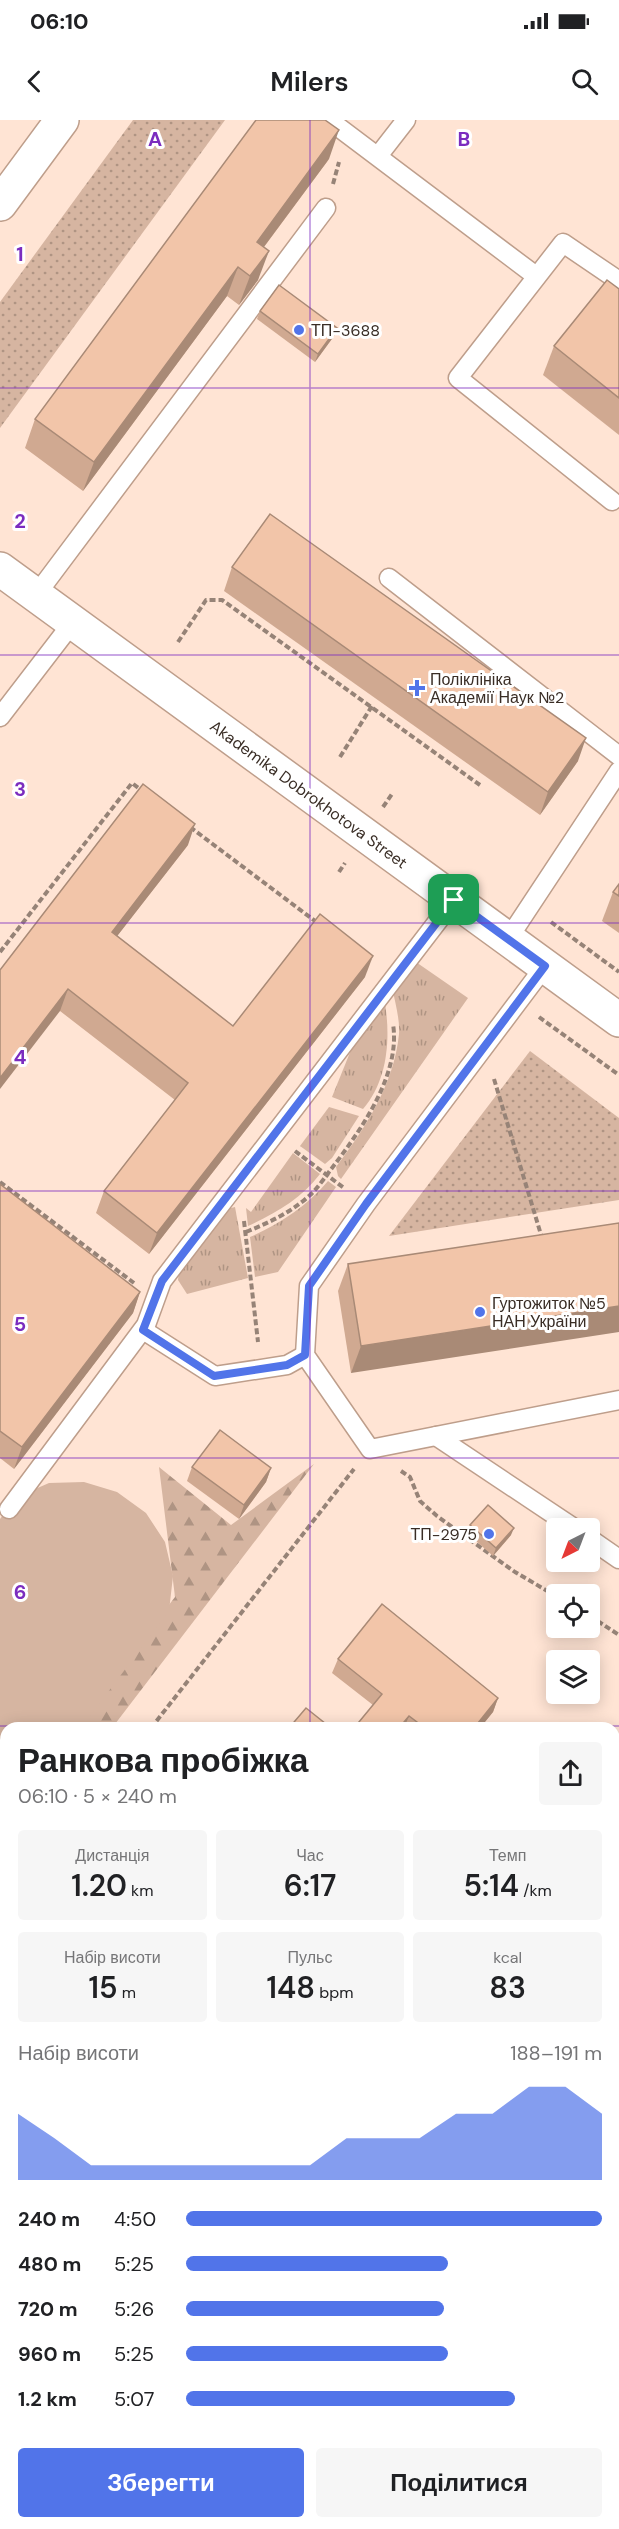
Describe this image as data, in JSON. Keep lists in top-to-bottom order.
{
  "streets": {
    "street": ["Akademika Dobrokhotova Street"]
  },
  "places": {
    "other": ["ТП-3688", "Гуртожиток №5 НАН України", "ТП-2975"],
    "health": ["Поліклініка Академії Наук №2"]
  },
  "north": "bottom left",
  "page": {
    "status": "06:10",
    "header": "Milers",
    "heading": ["Ранкова пробіжка", "06:10 · 5 × 240 m"],
    "stats": [
      ["Дистанція", "1.20 km"],
      ["Час", "6:17"],
      ["Темп", "5:14 /km"],
      ["Набір висоти", "15 m"],
      ["Пульс", "148 bpm"],
      ["kcal", "83"]
    ],
    "chart": ["Набір висоти", "188–191 m"],
    "list": [
      {
        "name": "240 m",
        "note": "4:50"
      },
      {
        "name": "480 m",
        "note": "5:25"
      },
      {
        "name": "720 m",
        "note": "5:26"
      },
      {
        "name": "960 m",
        "note": "5:25"
      },
      {
        "name": "1.2 km",
        "note": "5:07"
      }
    ],
    "buttons": ["Зберегти", "Поділитися"]
  },
  "grid": {
    "columns": ["A", "B"],
    "rows": [
      "1",
      "2",
      "3",
      "4",
      "5",
      "6"
    ]
  }
}
